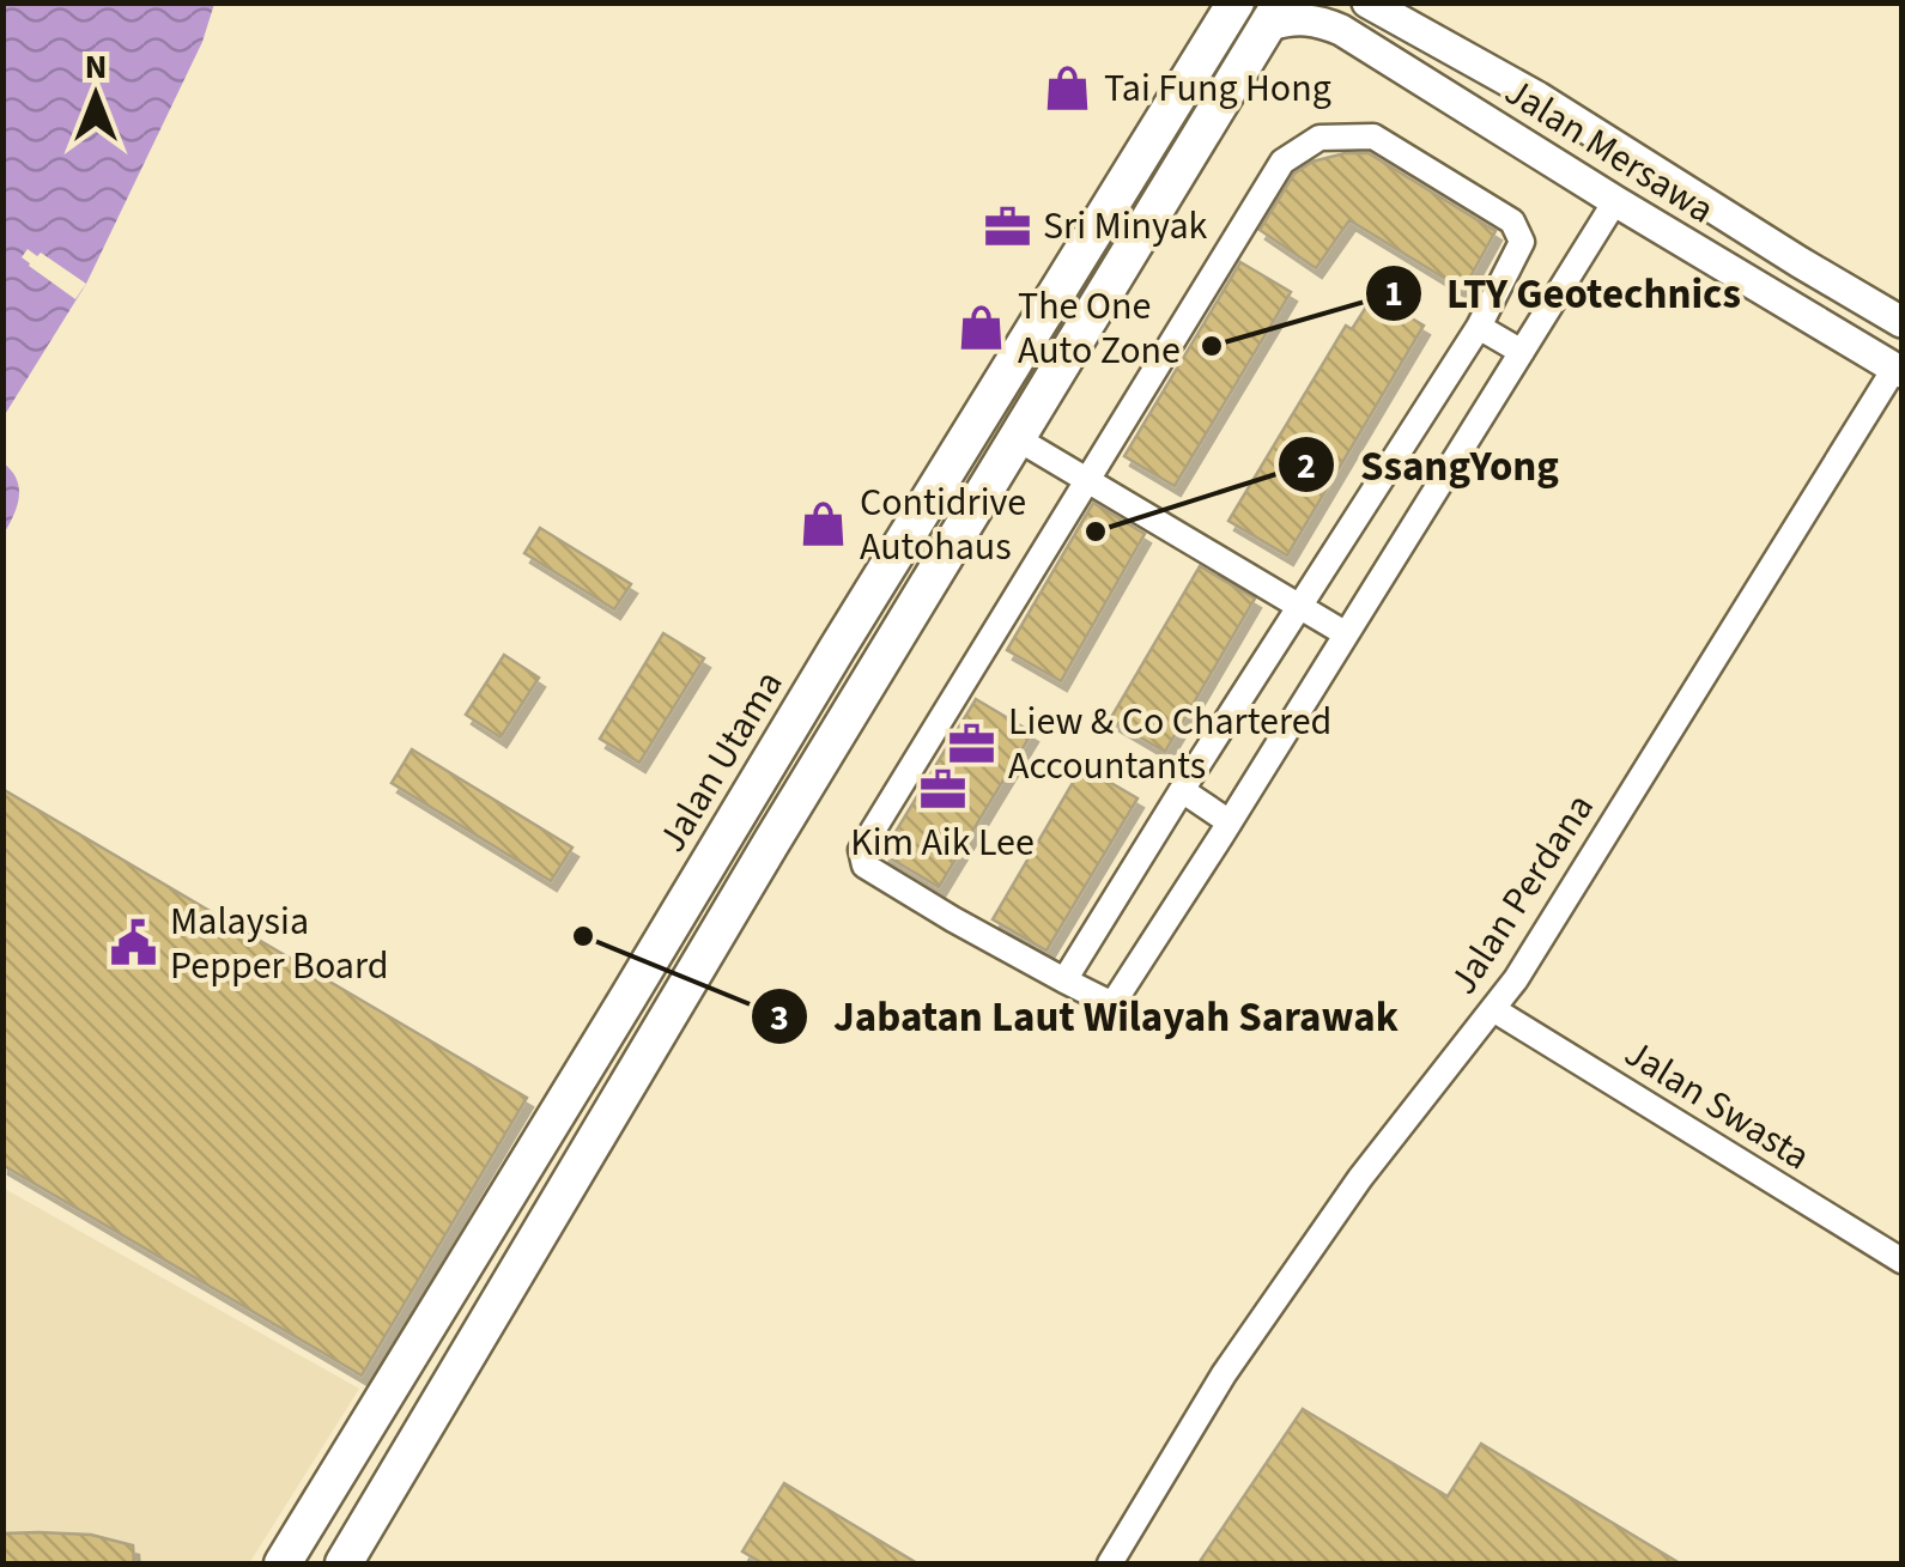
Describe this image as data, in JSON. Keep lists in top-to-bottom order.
{
  "streets": {
    "main road": ["Jalan Utama"],
    "street": ["Jalan Mersawa", "Jalan Perdana", "Jalan Swasta"]
  },
  "crossings": [
    ["Jalan Mersawa", "Jalan Perdana"],
    ["Jalan Perdana", "Jalan Swasta"]
  ],
  "places": {
    "shop": ["Tai Fung Hong", "The One Auto Zone", "Contidrive Autohaus"],
    "office": ["Sri Minyak", "Liew & Co Chartered Accountants", "Kim Aik Lee"],
    "other": ["LTY Geotechnics", "SsangYong", "Jabatan Laut Wilayah Sarawak"],
    "public building": ["Malaysia Pepper Board"]
  },
  "north": "top"
}
